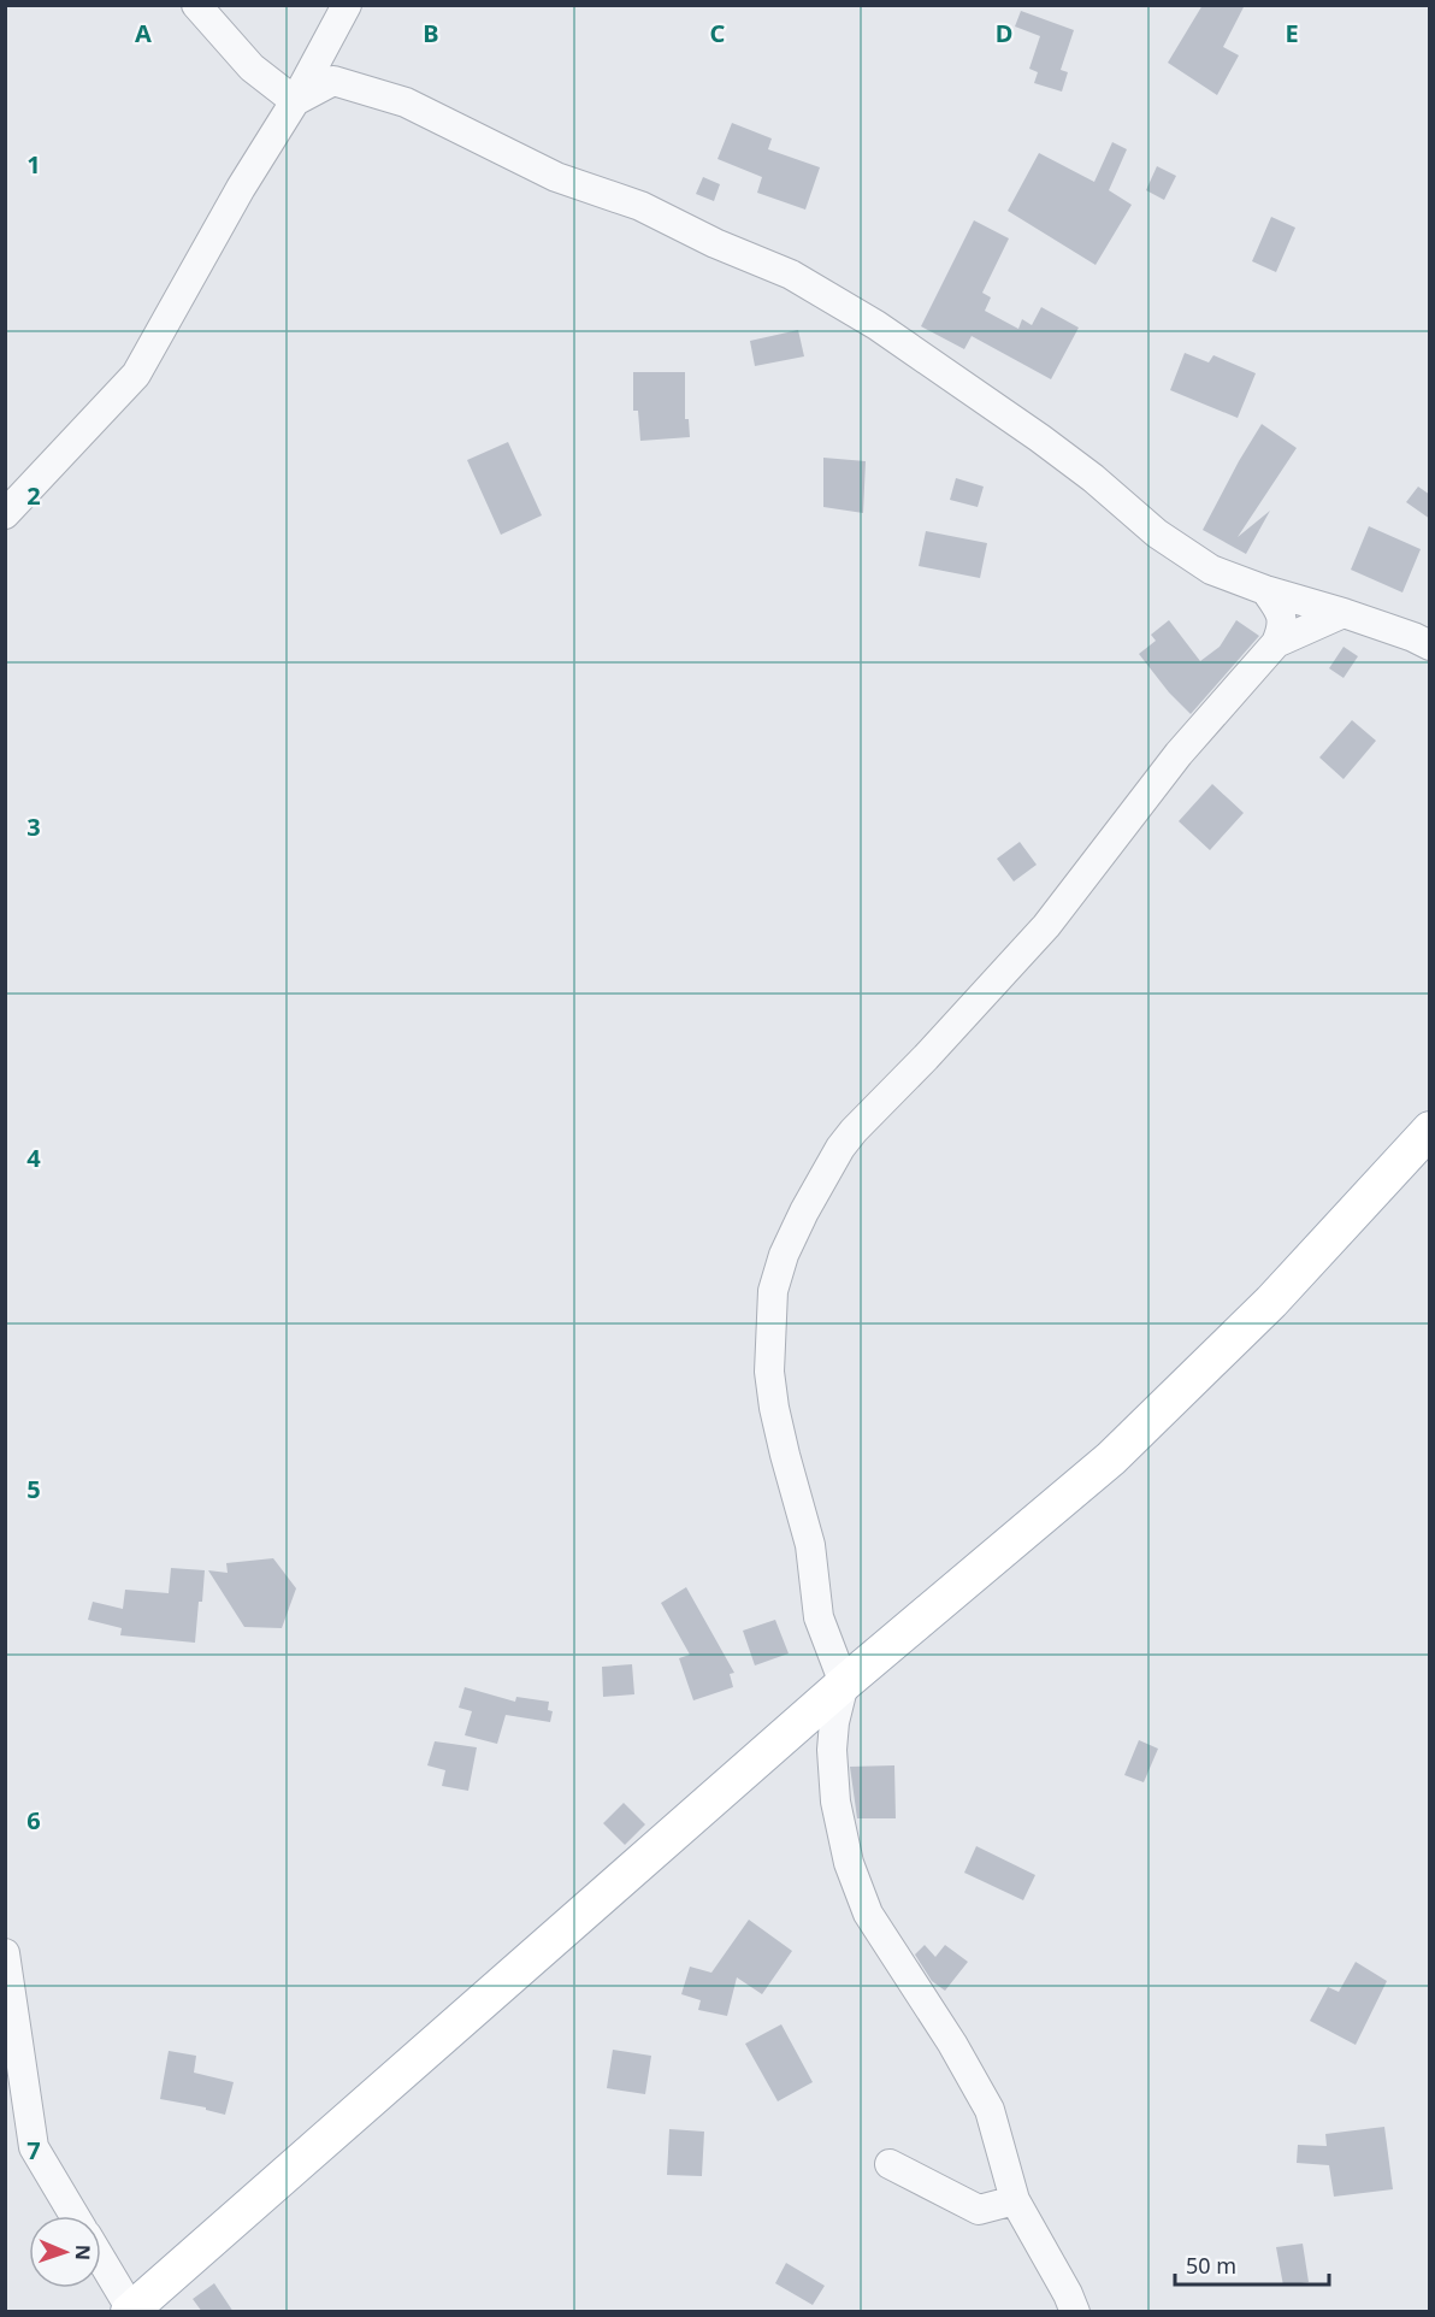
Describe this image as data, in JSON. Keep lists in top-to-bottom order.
{
  "scale_bar": "50 m",
  "north": "right",
  "grid": {
    "columns": [
      "A",
      "B",
      "C",
      "D",
      "E"
    ],
    "rows": [
      "1",
      "2",
      "3",
      "4",
      "5",
      "6",
      "7"
    ]
  }
}
